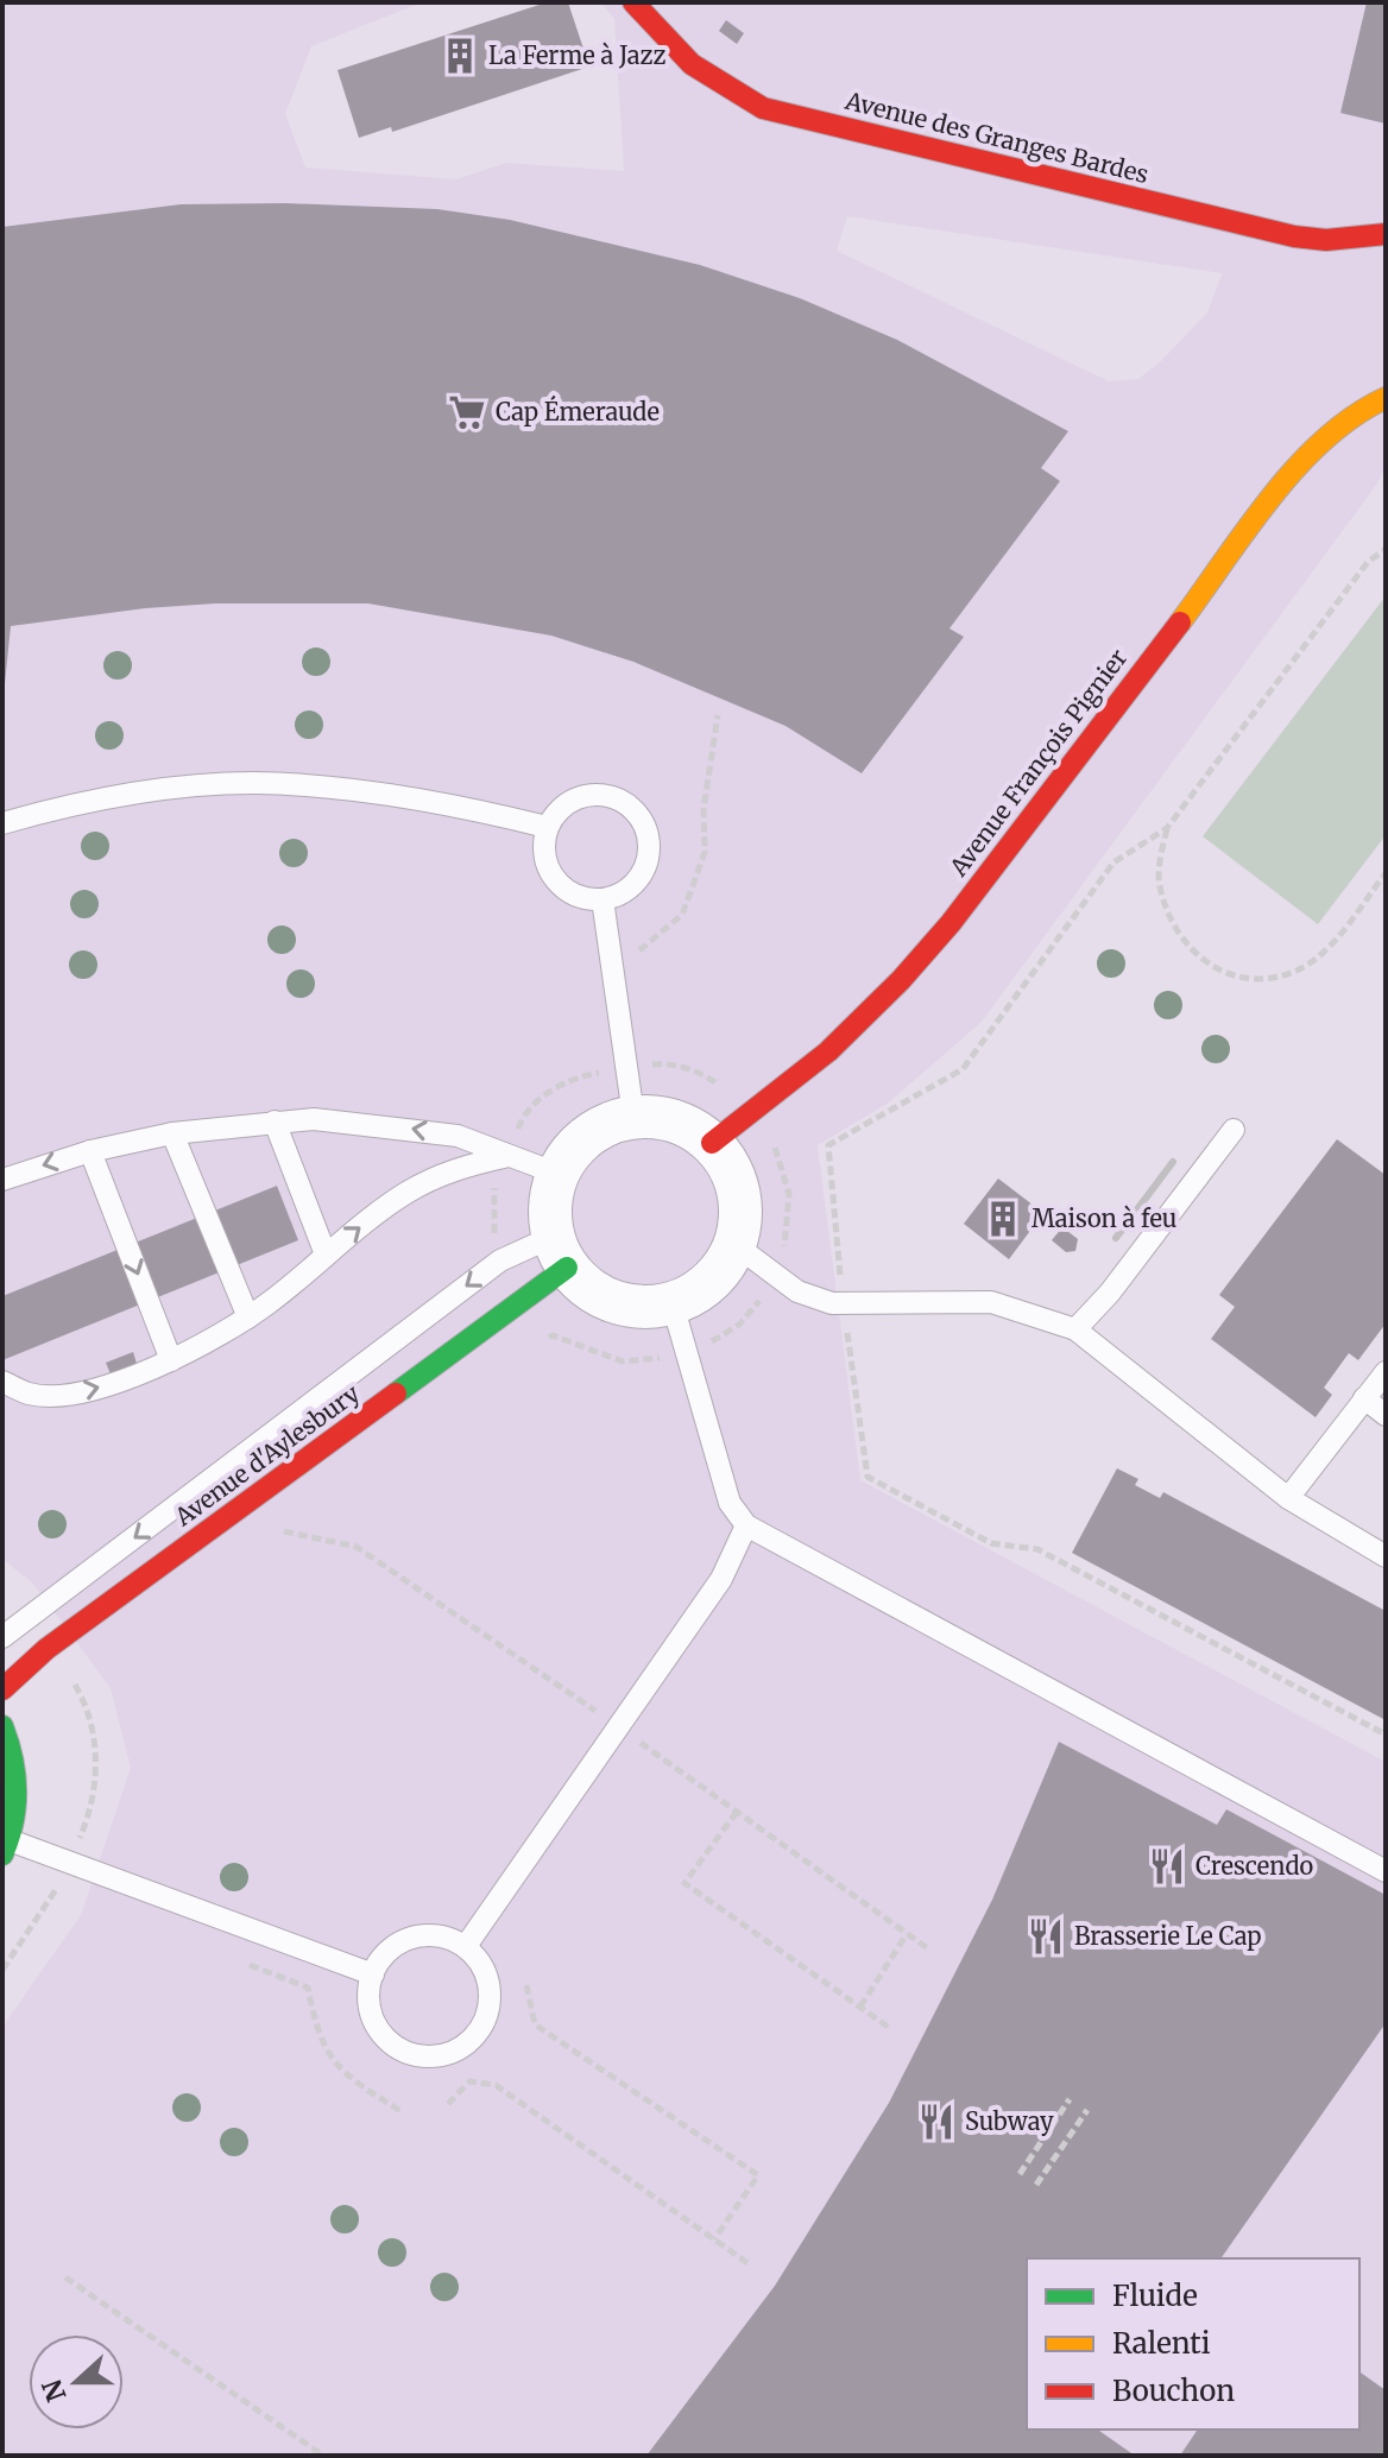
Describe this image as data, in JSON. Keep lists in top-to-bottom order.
{
  "streets": {
    "street": ["Avenue des Granges Bardes", "Avenue François Pignier", "Avenue d'Aylesbury"]
  },
  "crossings": [
    ["Avenue François Pignier", "Avenue d'Aylesbury"]
  ],
  "places": {
    "building": ["La Ferme à Jazz", "Maison à feu"],
    "supermarket": ["Cap Émeraude"],
    "restaurant": ["Crescendo", "Brasserie Le Cap", "Subway"]
  },
  "legend": ["Fluide", "Ralenti", "Bouchon"],
  "north": "left"
}
